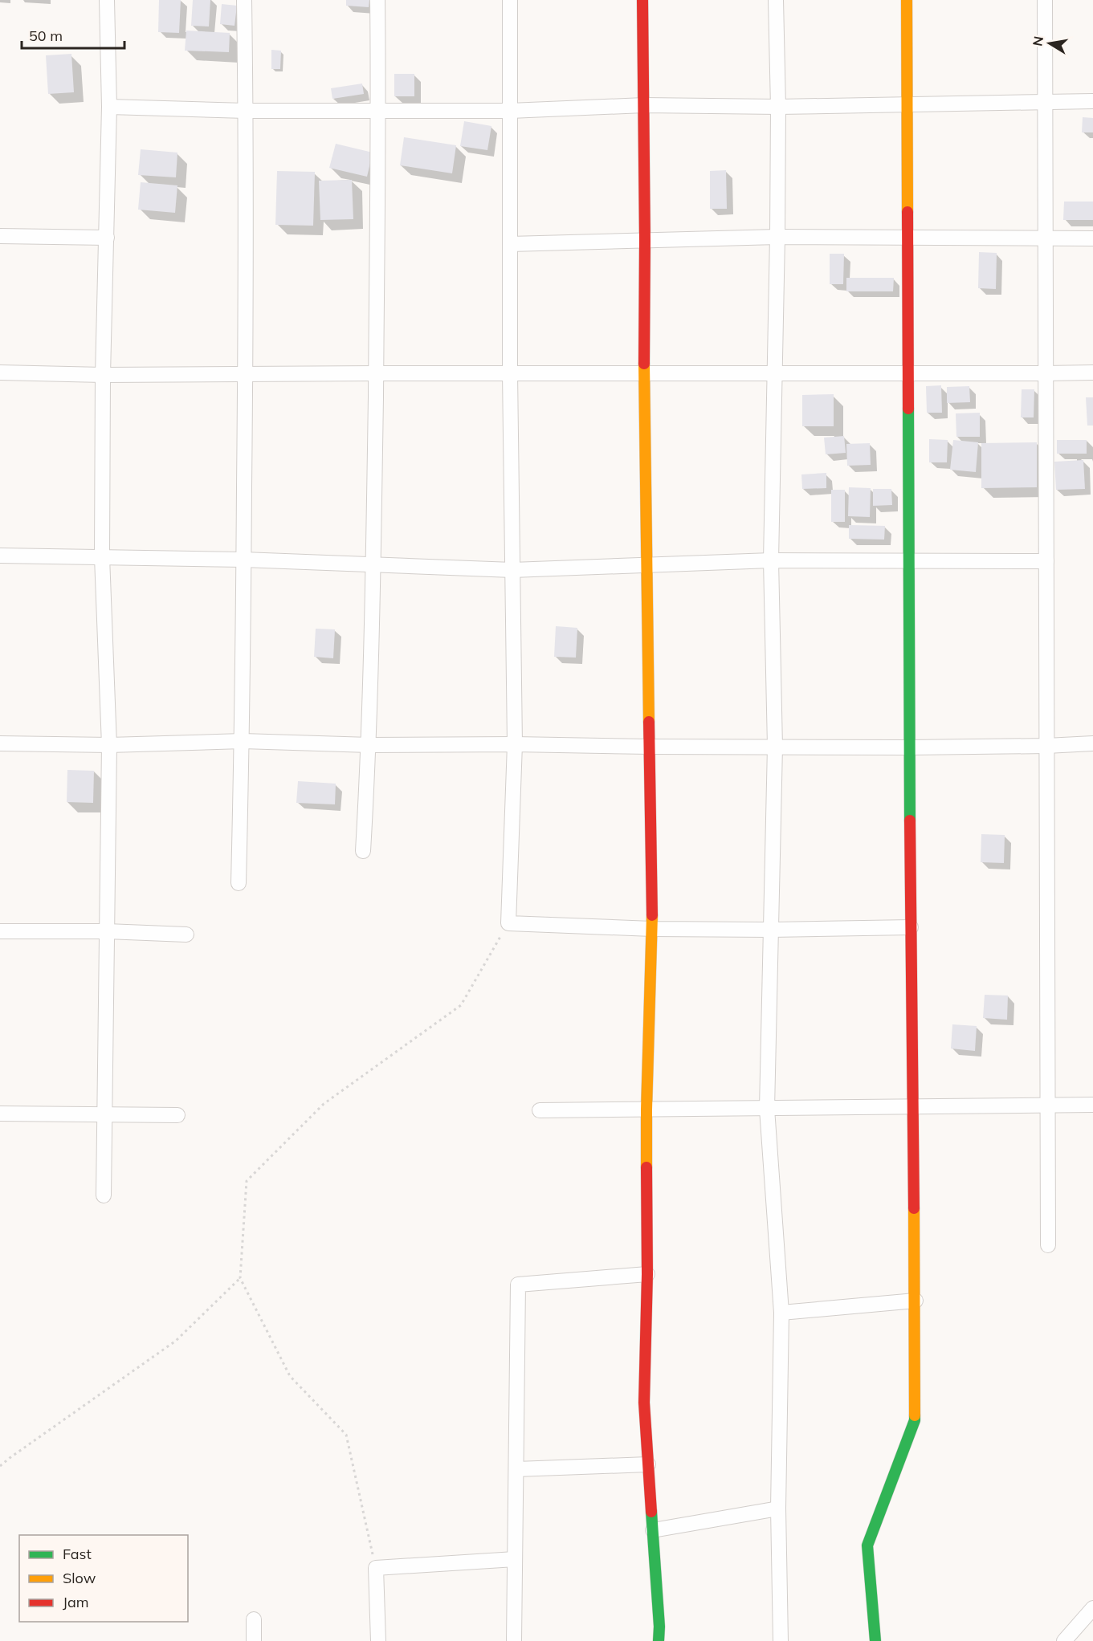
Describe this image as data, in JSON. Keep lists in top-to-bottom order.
{
  "legend": ["Fast", "Slow", "Jam"],
  "scale_bar": "50 m",
  "north": "left"
}
